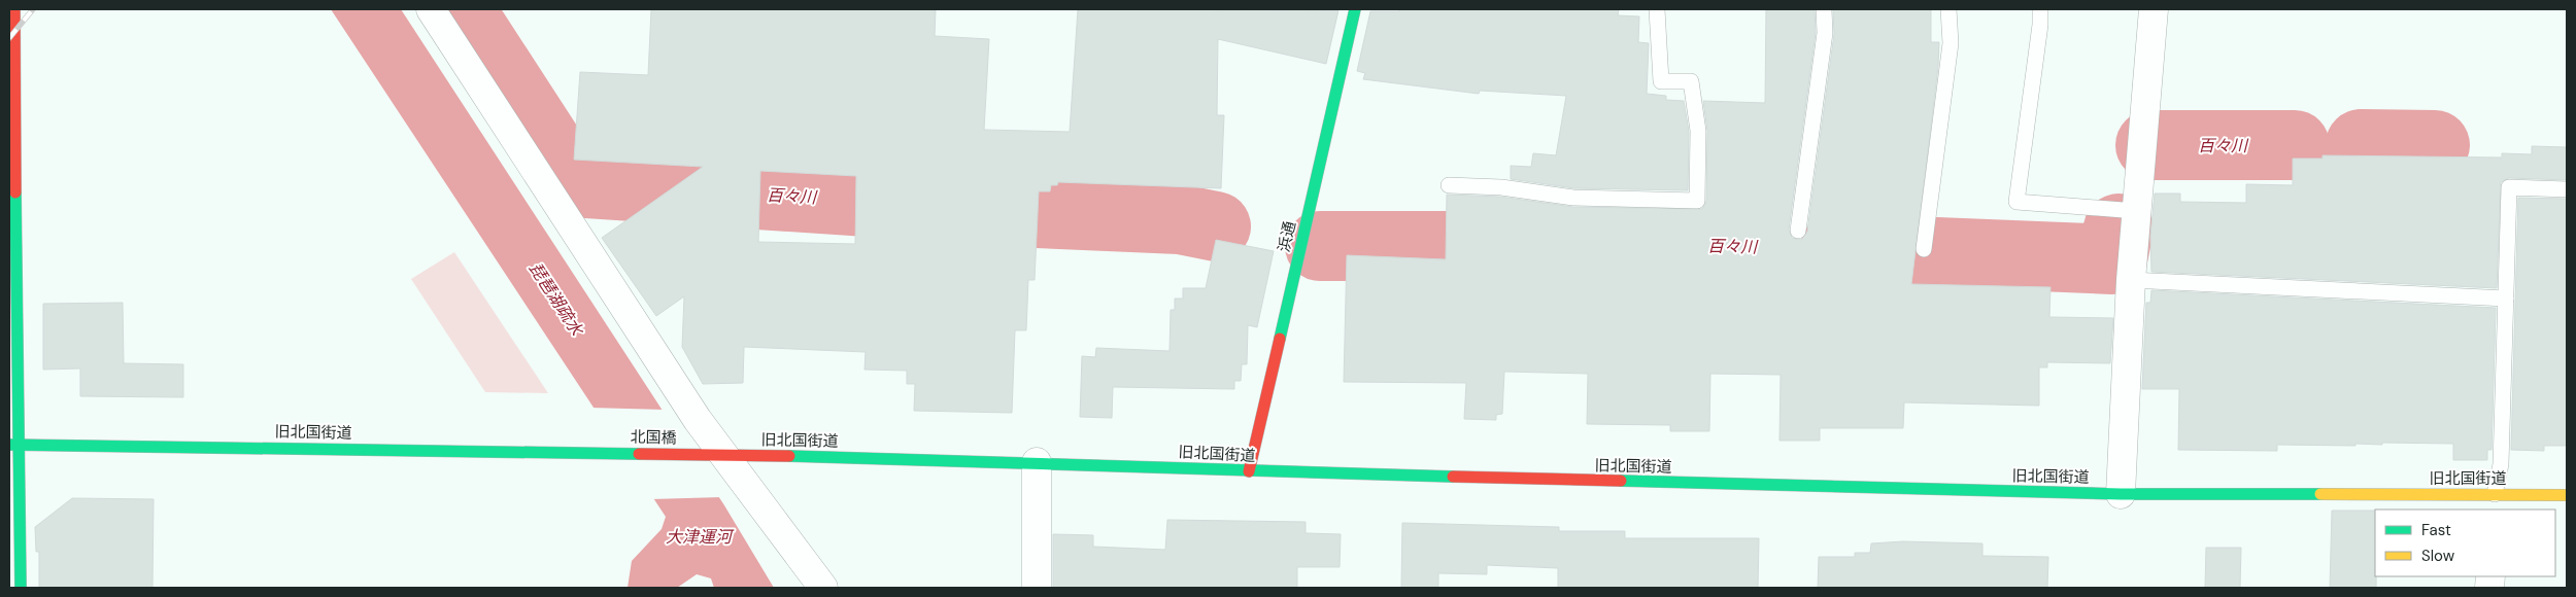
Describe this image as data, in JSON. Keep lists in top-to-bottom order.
{
  "streets": {
    "street": ["浜通", "旧北国街道", "北国橋"]
  },
  "crossings": [
    ["浜通", "旧北国街道"],
    ["旧北国街道", "北国橋"]
  ],
  "water": ["百々川", "琵琶湖疏水", "大津運河"],
  "legend": ["Fast", "Slow"]
}
